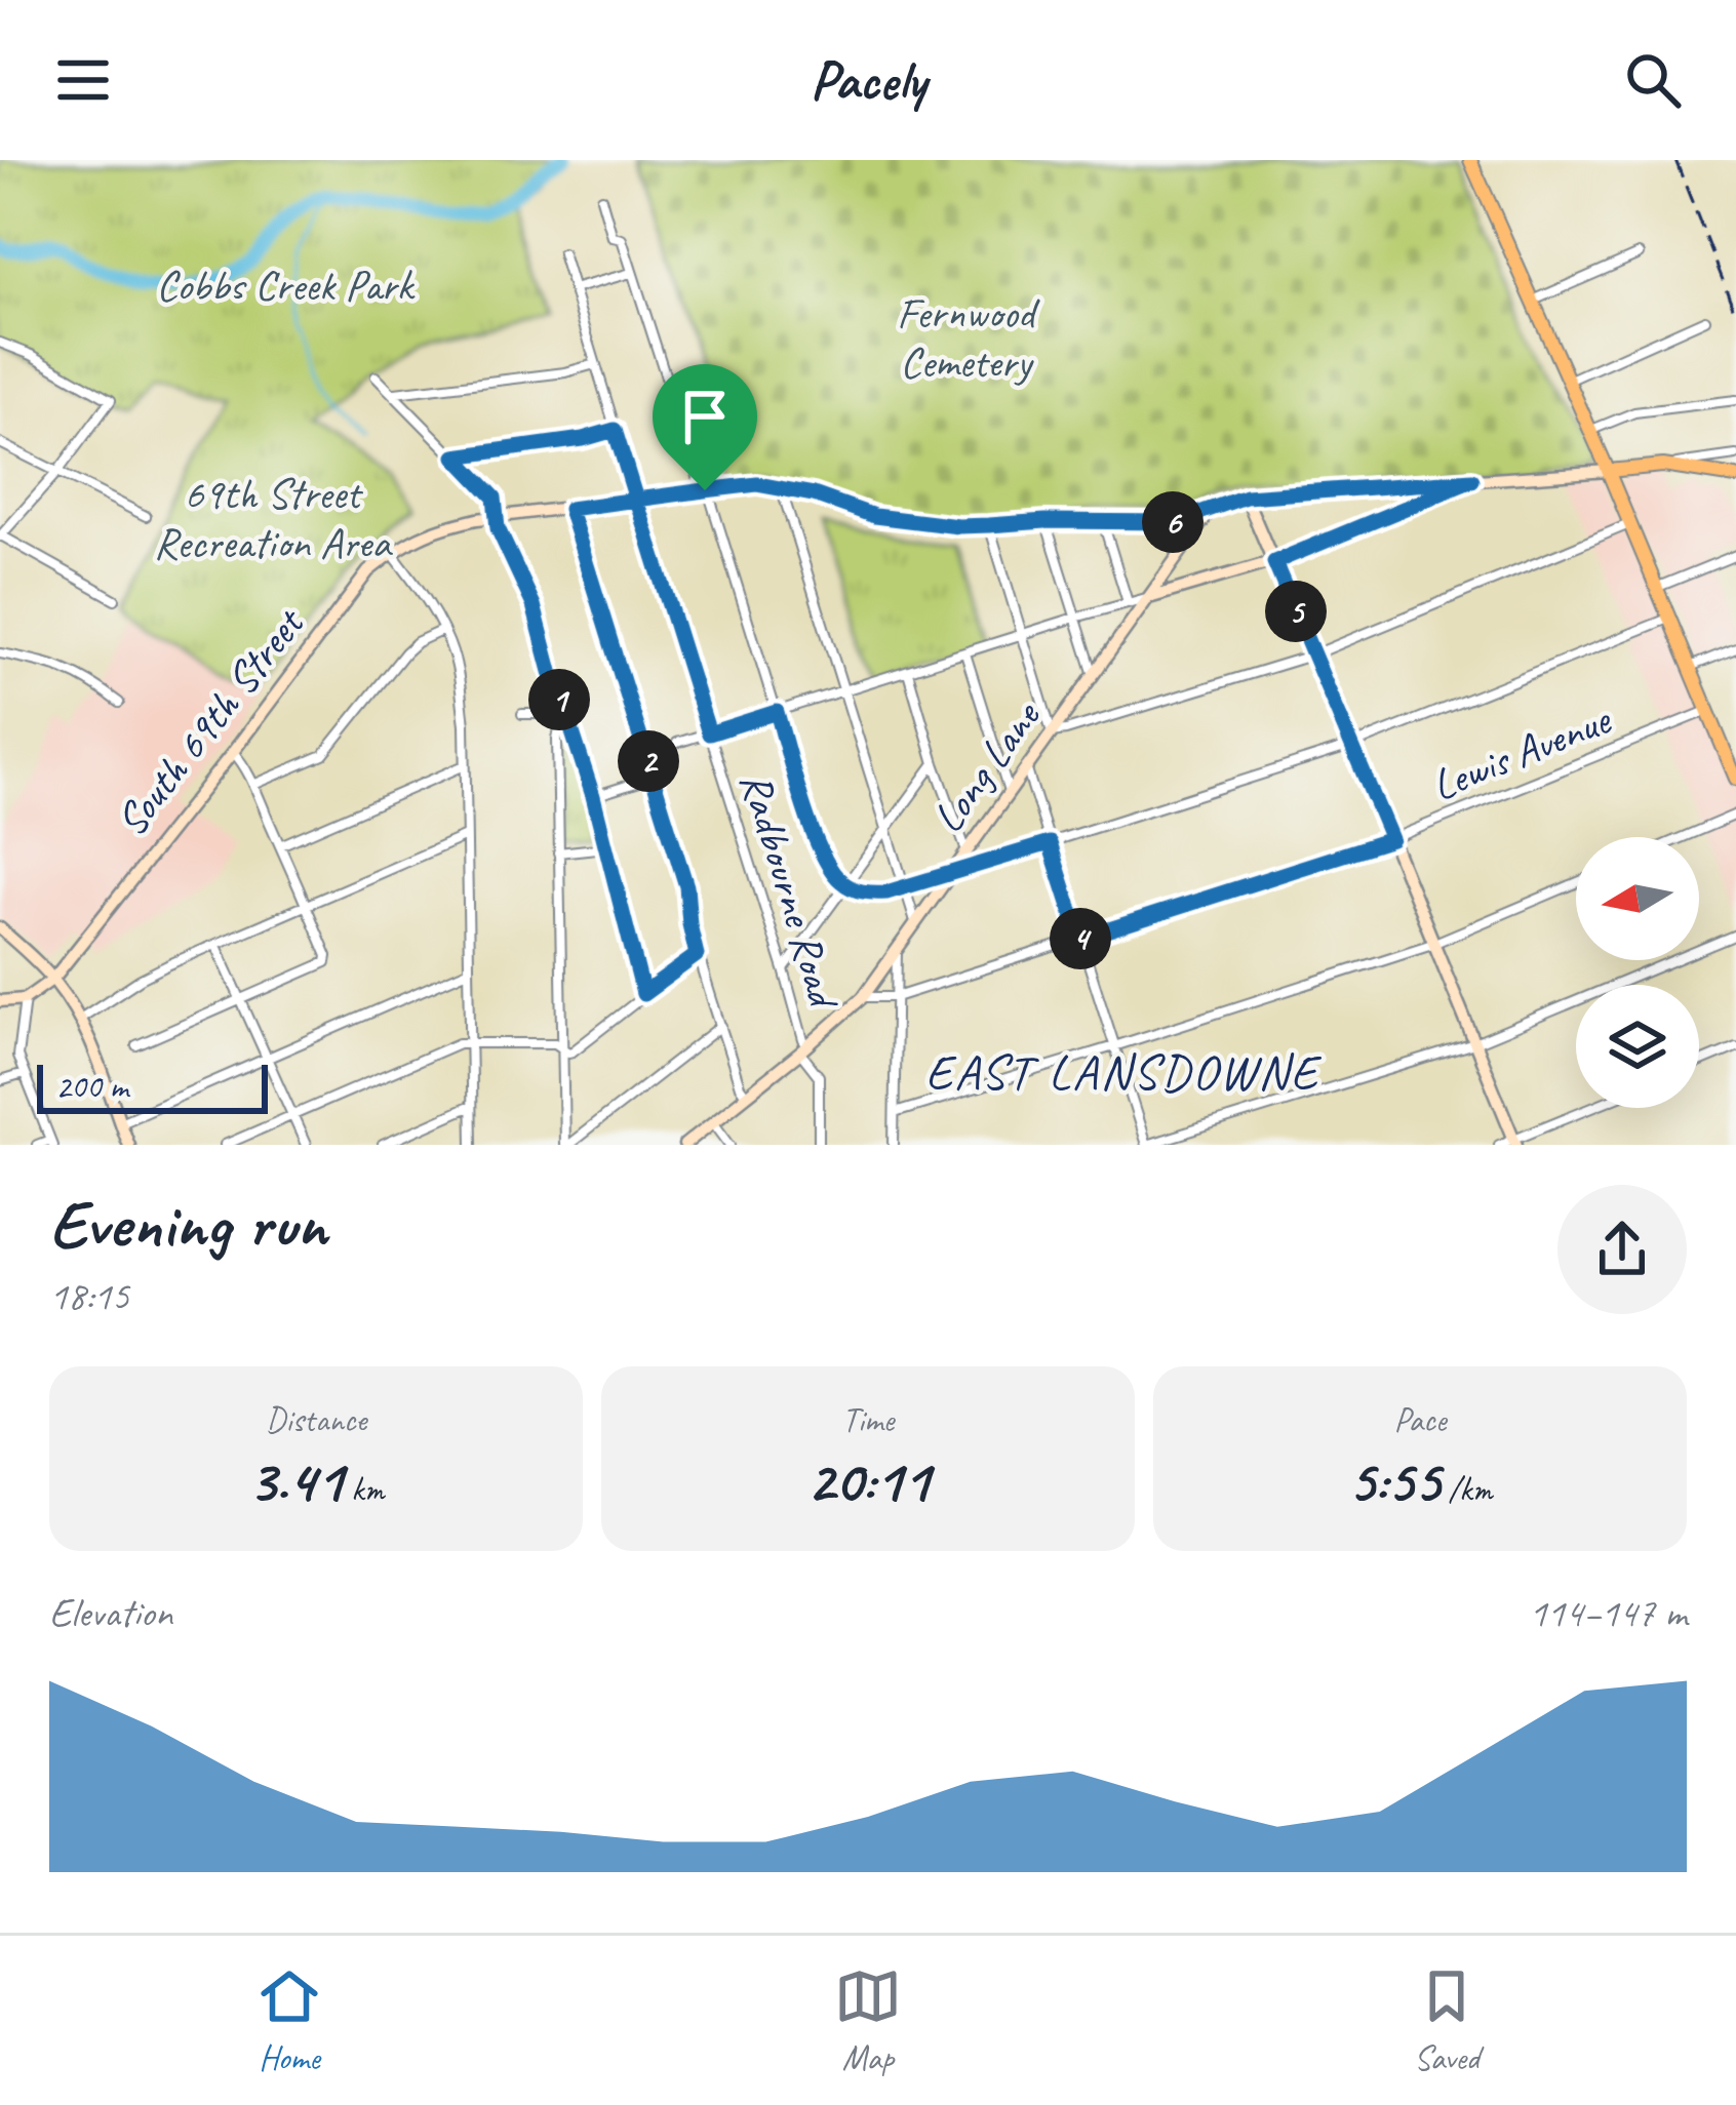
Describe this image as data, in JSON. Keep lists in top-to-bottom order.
{
  "streets": {
    "main road": ["South 69th Street", "Long Lane"],
    "street": ["Lewis Avenue", "Radbourne Road"]
  },
  "crossings": [
    ["South 69th Street", "Long Lane"],
    ["South 69th Street", "Radbourne Road"],
    ["Lewis Avenue", "Long Lane"],
    ["Long Lane", "Radbourne Road"]
  ],
  "districts": ["EAST LANSDOWNE"],
  "parks": ["Cobbs Creek Park", "Fernwood Cemetery", "69th Street Recreation Area"],
  "scale_bar": "200 m",
  "north": "left",
  "page": {
    "header": "Pacely",
    "pins": [
      "6",
      "5",
      "1",
      "2",
      "4"
    ],
    "scale": "200 m",
    "heading": ["Evening run", "18:15"],
    "stats": [
      ["Distance", "3.41 km"],
      ["Time", "20:11"],
      ["Pace", "5:55 /km"]
    ],
    "chart": ["Elevation", "114–147 m"],
    "tabs": ["Home", "Map", "Saved"]
  }
}
